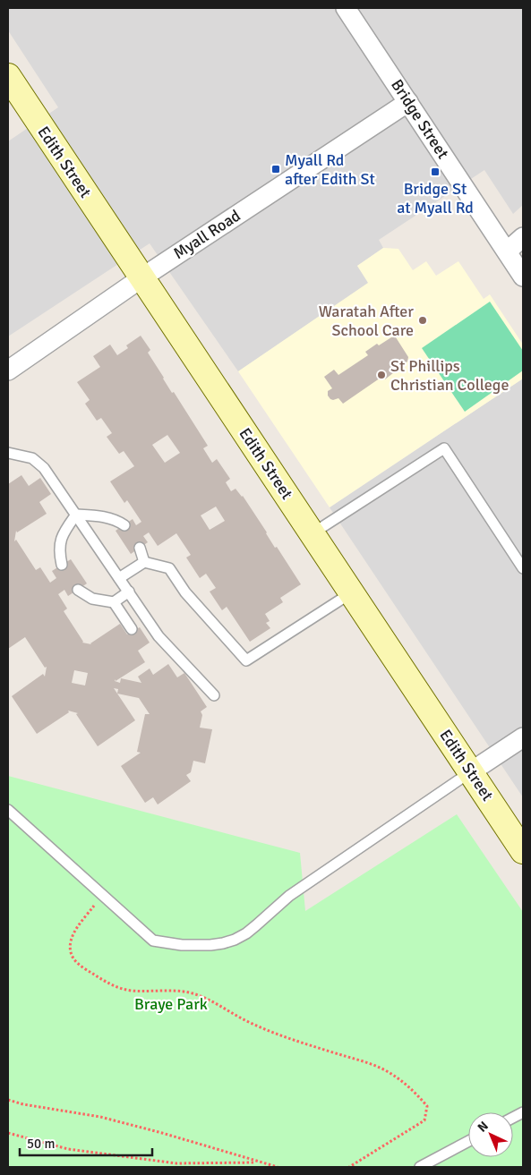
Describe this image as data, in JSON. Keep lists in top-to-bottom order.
{
  "streets": {
    "main road": ["Edith Street"],
    "street": ["Bridge Street", "Myall Road"]
  },
  "crossings": [
    ["Bridge Street", "Myall Road"],
    ["Edith Street", "Myall Road"]
  ],
  "parks": ["Braye Park"],
  "places": {
    "transit": ["Myall Rd after Edith St", "Bridge St at Myall Rd"],
    "other": ["Waratah After School Care", "St Phillips Christian College"]
  },
  "scale_bar": "50 m",
  "north": "top left"
}
